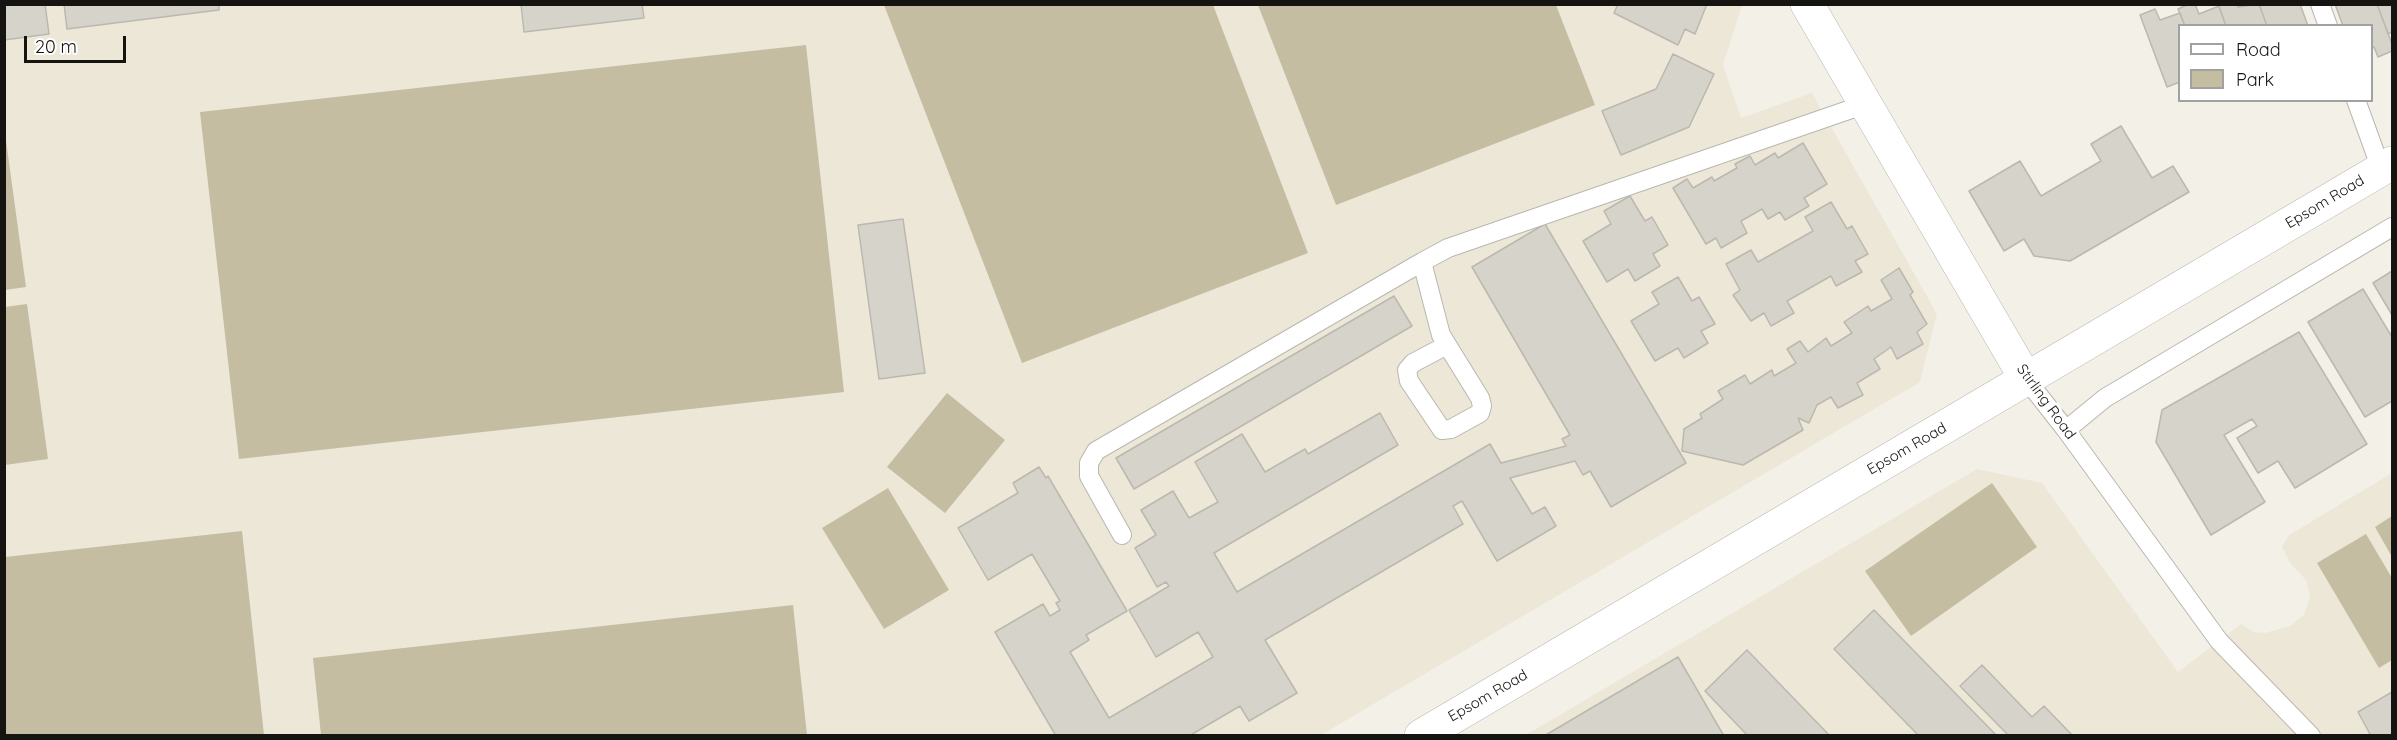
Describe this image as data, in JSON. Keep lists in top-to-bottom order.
{
  "streets": {
    "street": ["Epsom Road", "Stirling Road"]
  },
  "crossings": [
    ["Epsom Road", "Stirling Road"]
  ],
  "legend": ["Road", "Park"],
  "scale_bar": "20 m"
}
